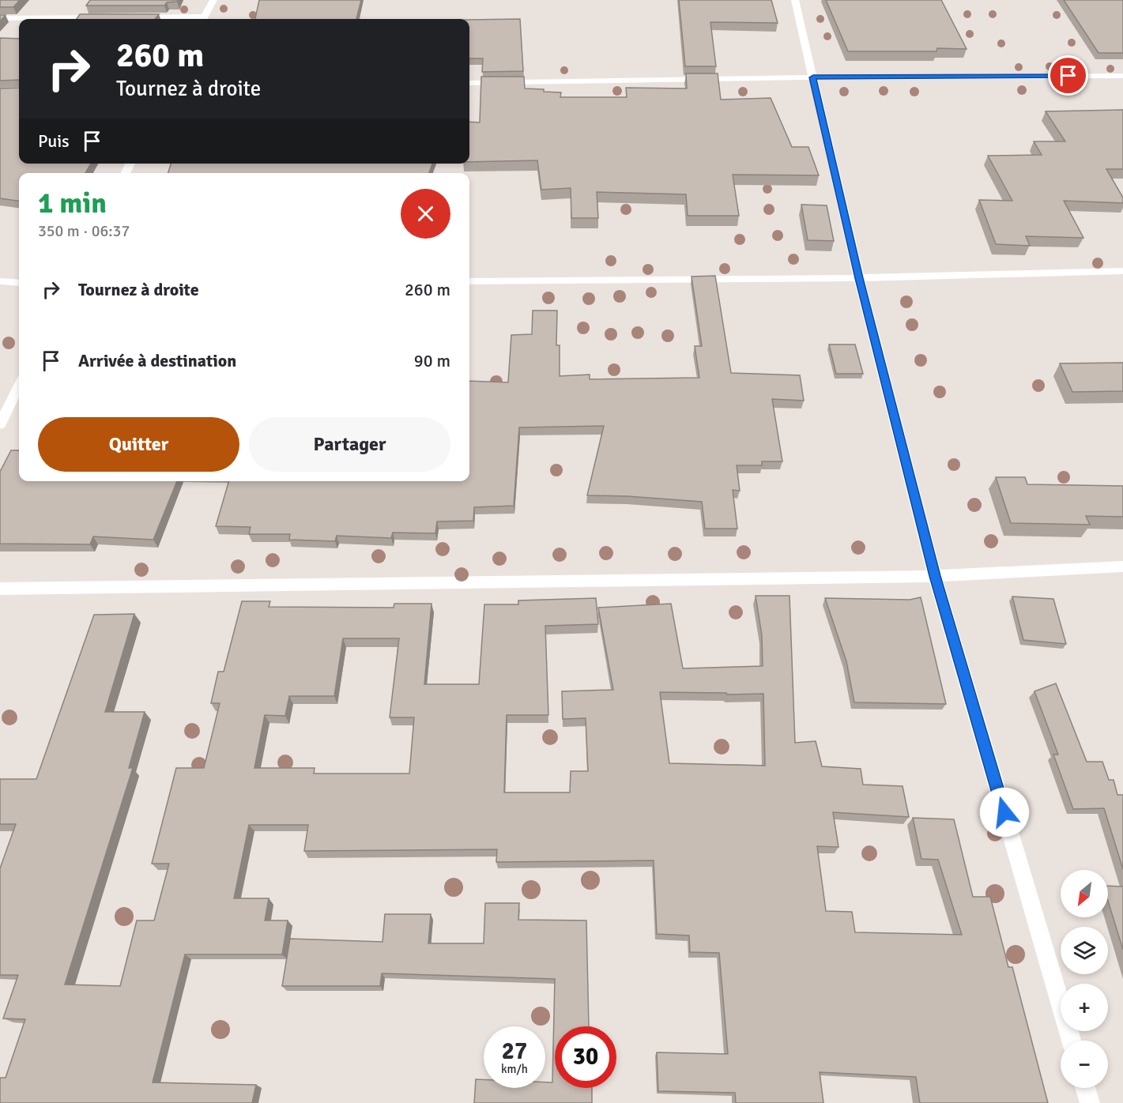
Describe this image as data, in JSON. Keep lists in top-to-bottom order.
{
  "north": "bottom left",
  "page": {
    "turn": ["260 m", "Tournez à droite"],
    "then": "Puis",
    "heading": ["1 min", "350 m · 06:37"],
    "list": [
      {
        "name": "Tournez à droite",
        "value": "260 m"
      },
      {
        "name": "Arrivée à destination",
        "value": "90 m"
      }
    ],
    "buttons": ["Quitter", "Partager"],
    "map_buttons": ["+", "−"],
    "speed": "27 km/h",
    "limit": "30"
  }
}
